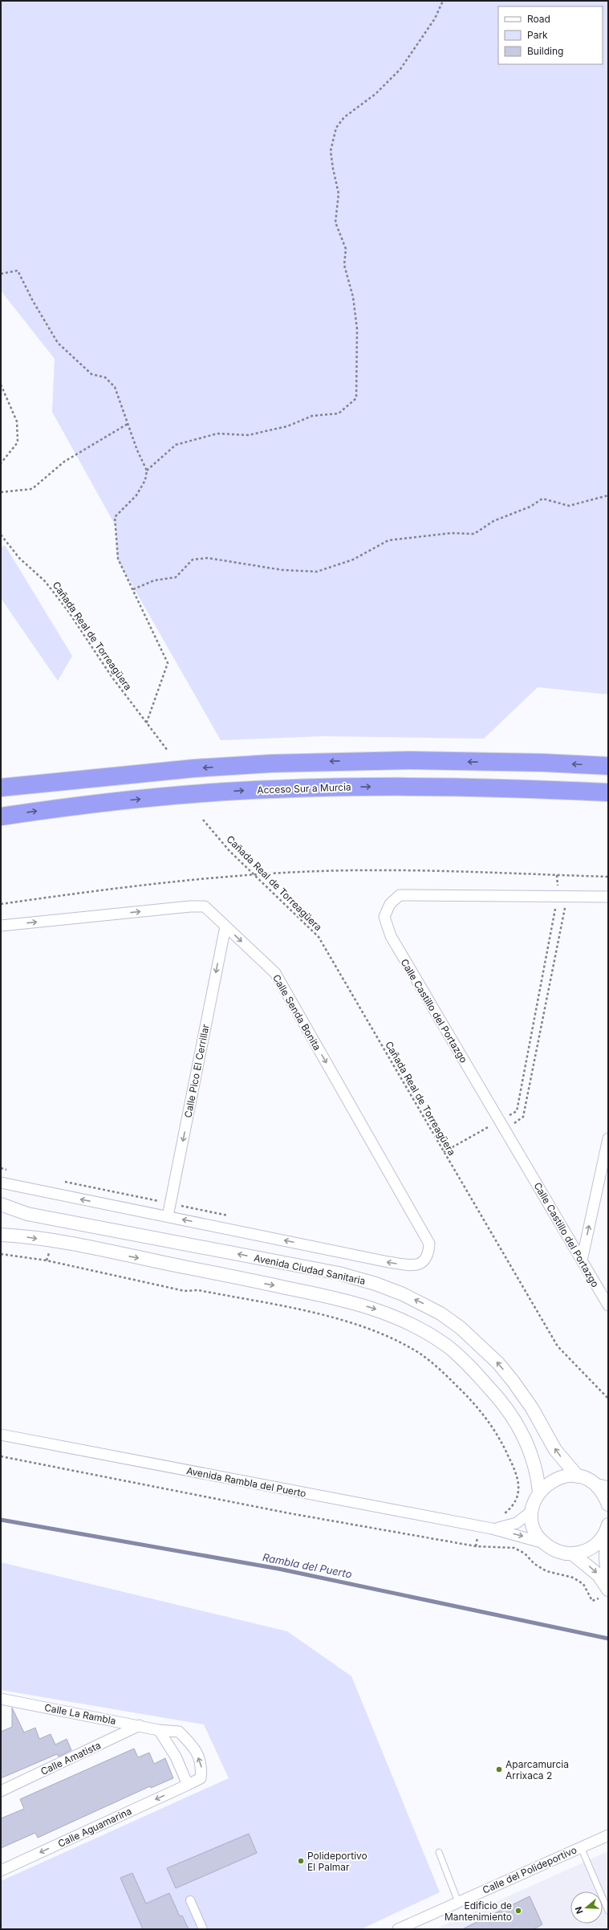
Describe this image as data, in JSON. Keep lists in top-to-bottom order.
{
  "streets": {
    "highway": ["Acceso Sur a Murcia"],
    "street": [
      "Calle Castillo del Portazgo",
      "Calle Senda Bonita",
      "Calle Pico El Cerrillar",
      "Avenida Ciudad Sanitaria",
      "Avenida Rambla del Puerto",
      "Calle La Rambla",
      "Calle Amatista",
      "Calle Aguamarina",
      "Calle del Polideportivo"
    ],
    "path": ["Cañada Real de Torreagüera"]
  },
  "crossings": [
    ["Calle Senda Bonita", "Calle Pico El Cerrillar"],
    ["Calle La Rambla", "Calle Amatista"],
    ["Calle La Rambla", "Calle Aguamarina"]
  ],
  "one_way": ["Calle Pico El Cerrillar", "Calle Aguamarina"],
  "water": ["Rambla del Puerto"],
  "places": ["Aparcamurcia Arrixaca 2", "Polideportivo El Palmar", "Edificio de Mantenimiento"],
  "legend": ["Road", "Park", "Building"],
  "north": "left"
}
